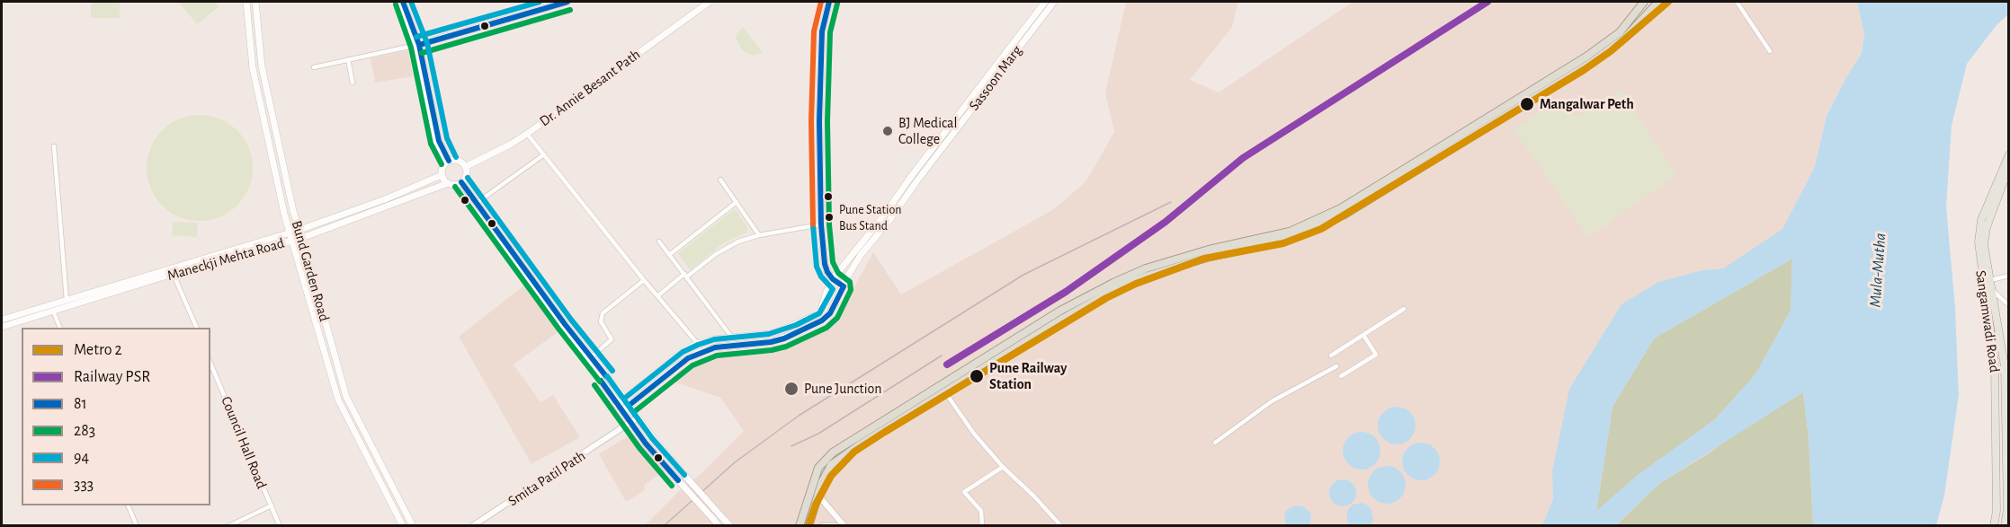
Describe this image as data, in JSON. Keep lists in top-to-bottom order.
{
  "streets": {
    "main road": [
      "Sassoon Marg",
      "Dr. Annie Besant Path",
      "Maneckji Mehta Road",
      "Bund Garden Road",
      "Sangamwadi Road"
    ],
    "street": ["Council Hall Road", "Smita Patil Path"]
  },
  "crossings": [
    ["Dr. Annie Besant Path", "Maneckji Mehta Road"],
    ["Maneckji Mehta Road", "Bund Garden Road"]
  ],
  "water": ["Mula-Mutha"],
  "places": [
    "Mangalwar Peth",
    "BJ Medical College",
    "Pune Station Bus Stand",
    "Pune Railway Station",
    "Pune Junction"
  ],
  "lines": [
    "metro line 2",
    "rail line PSR",
    "transit line 81",
    "transit line 94",
    "transit line 333",
    "transit line 283"
  ],
  "legend": [
    "Metro 2",
    "Railway PSR",
    "81",
    "283",
    "94",
    "333"
  ]
}
